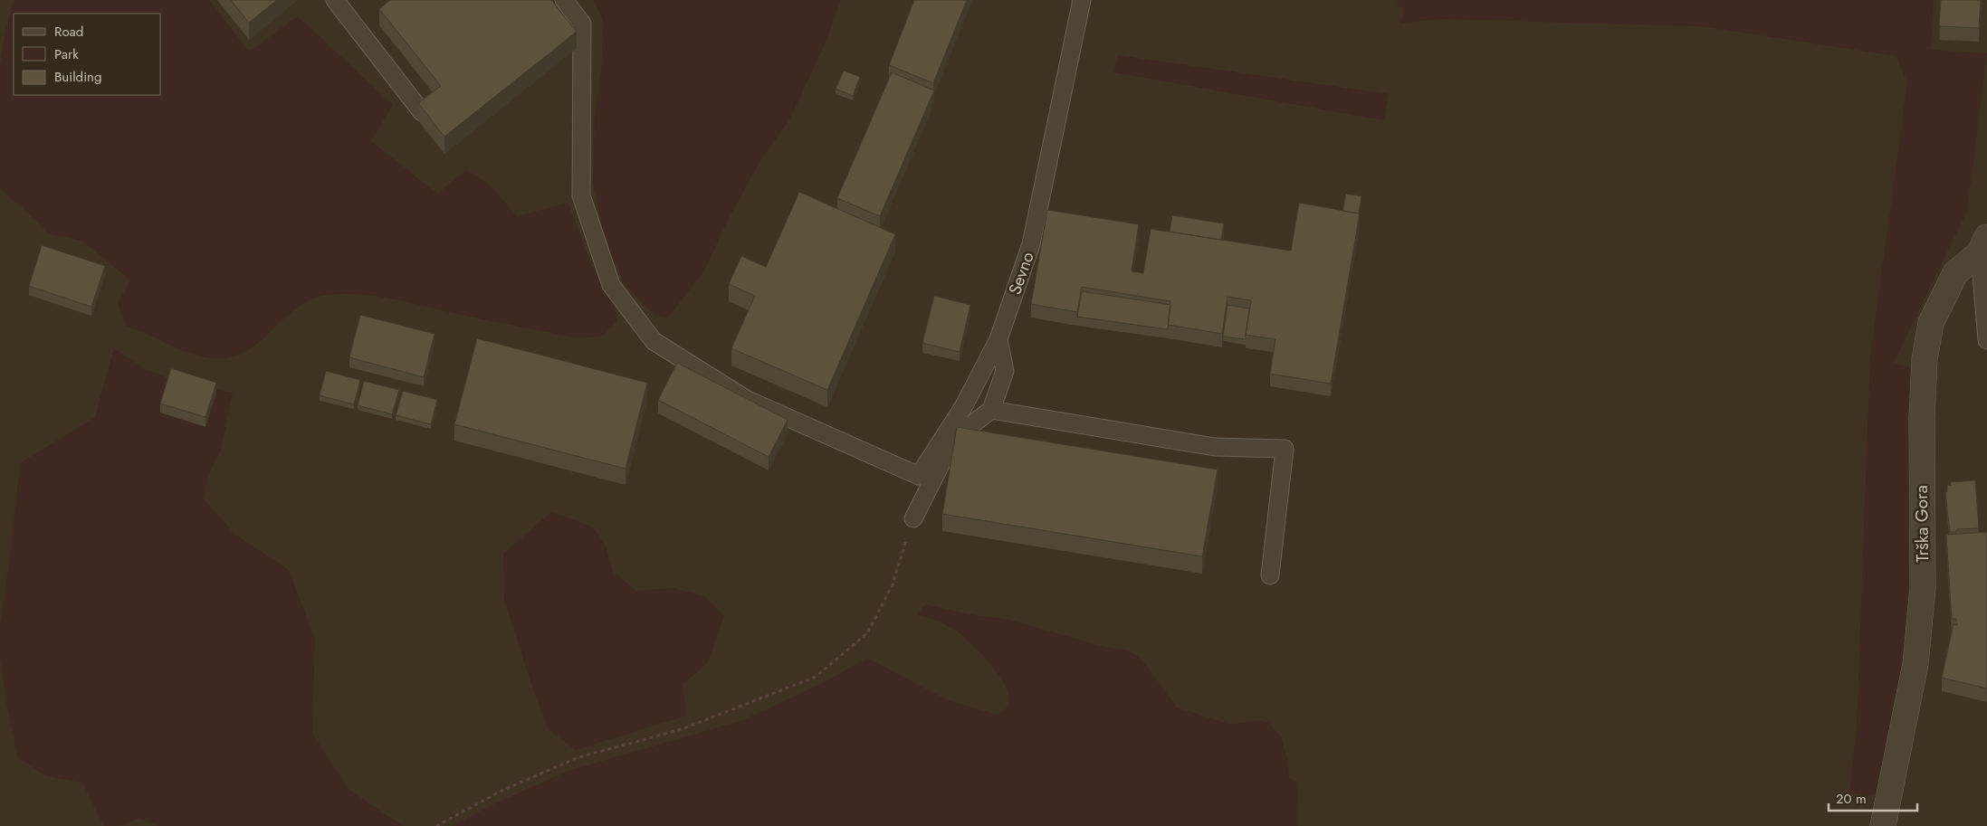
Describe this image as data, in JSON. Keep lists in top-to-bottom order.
{
  "streets": {
    "street": ["Trška Gora"],
    "lane": ["Sevno"]
  },
  "legend": ["Road", "Park", "Building"],
  "scale_bar": "20 m"
}
